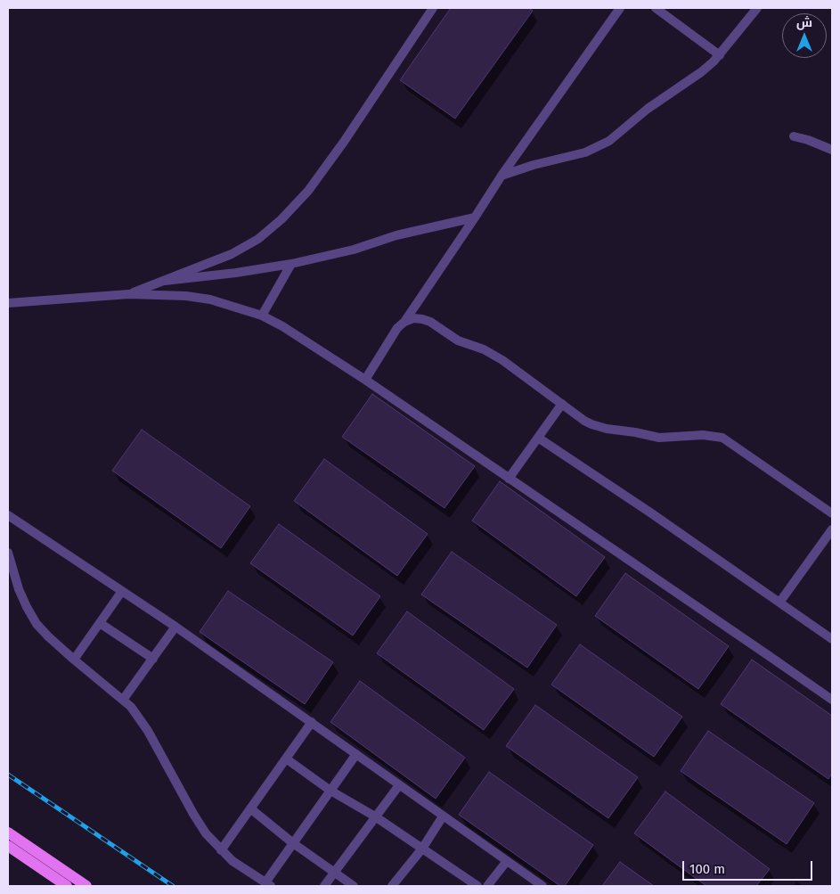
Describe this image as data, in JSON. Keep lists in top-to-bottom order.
{
  "scale_bar": "100 m",
  "north": "top"
}
